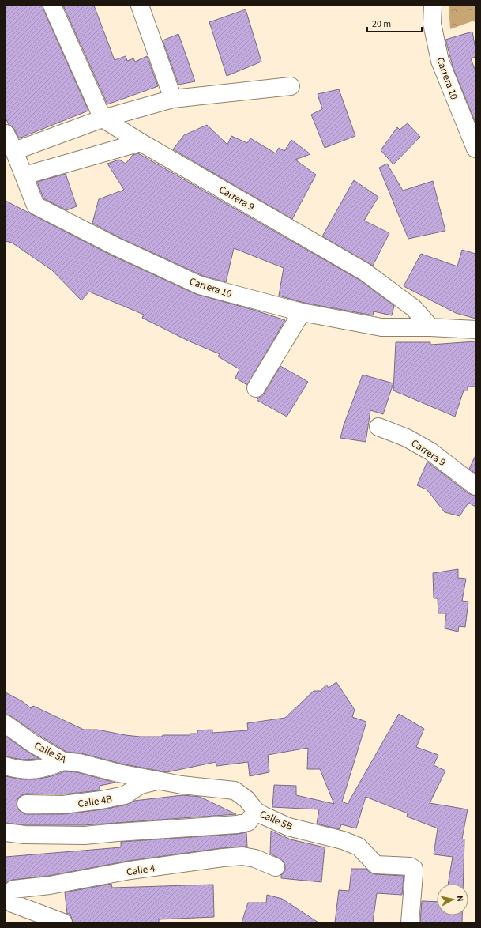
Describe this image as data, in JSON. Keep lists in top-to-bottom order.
{
  "streets": {
    "street": [
      "Carrera 10",
      "Carrera 9",
      "Calle 5A",
      "Calle 4B",
      "Calle 5B",
      "Calle 4"
    ]
  },
  "crossings": [
    ["Carrera 10", "Carrera 9"],
    ["Calle 5A", "Calle 5B"],
    ["Calle 4B", "Calle 5B"]
  ],
  "scale_bar": "20 m",
  "north": "right"
}
